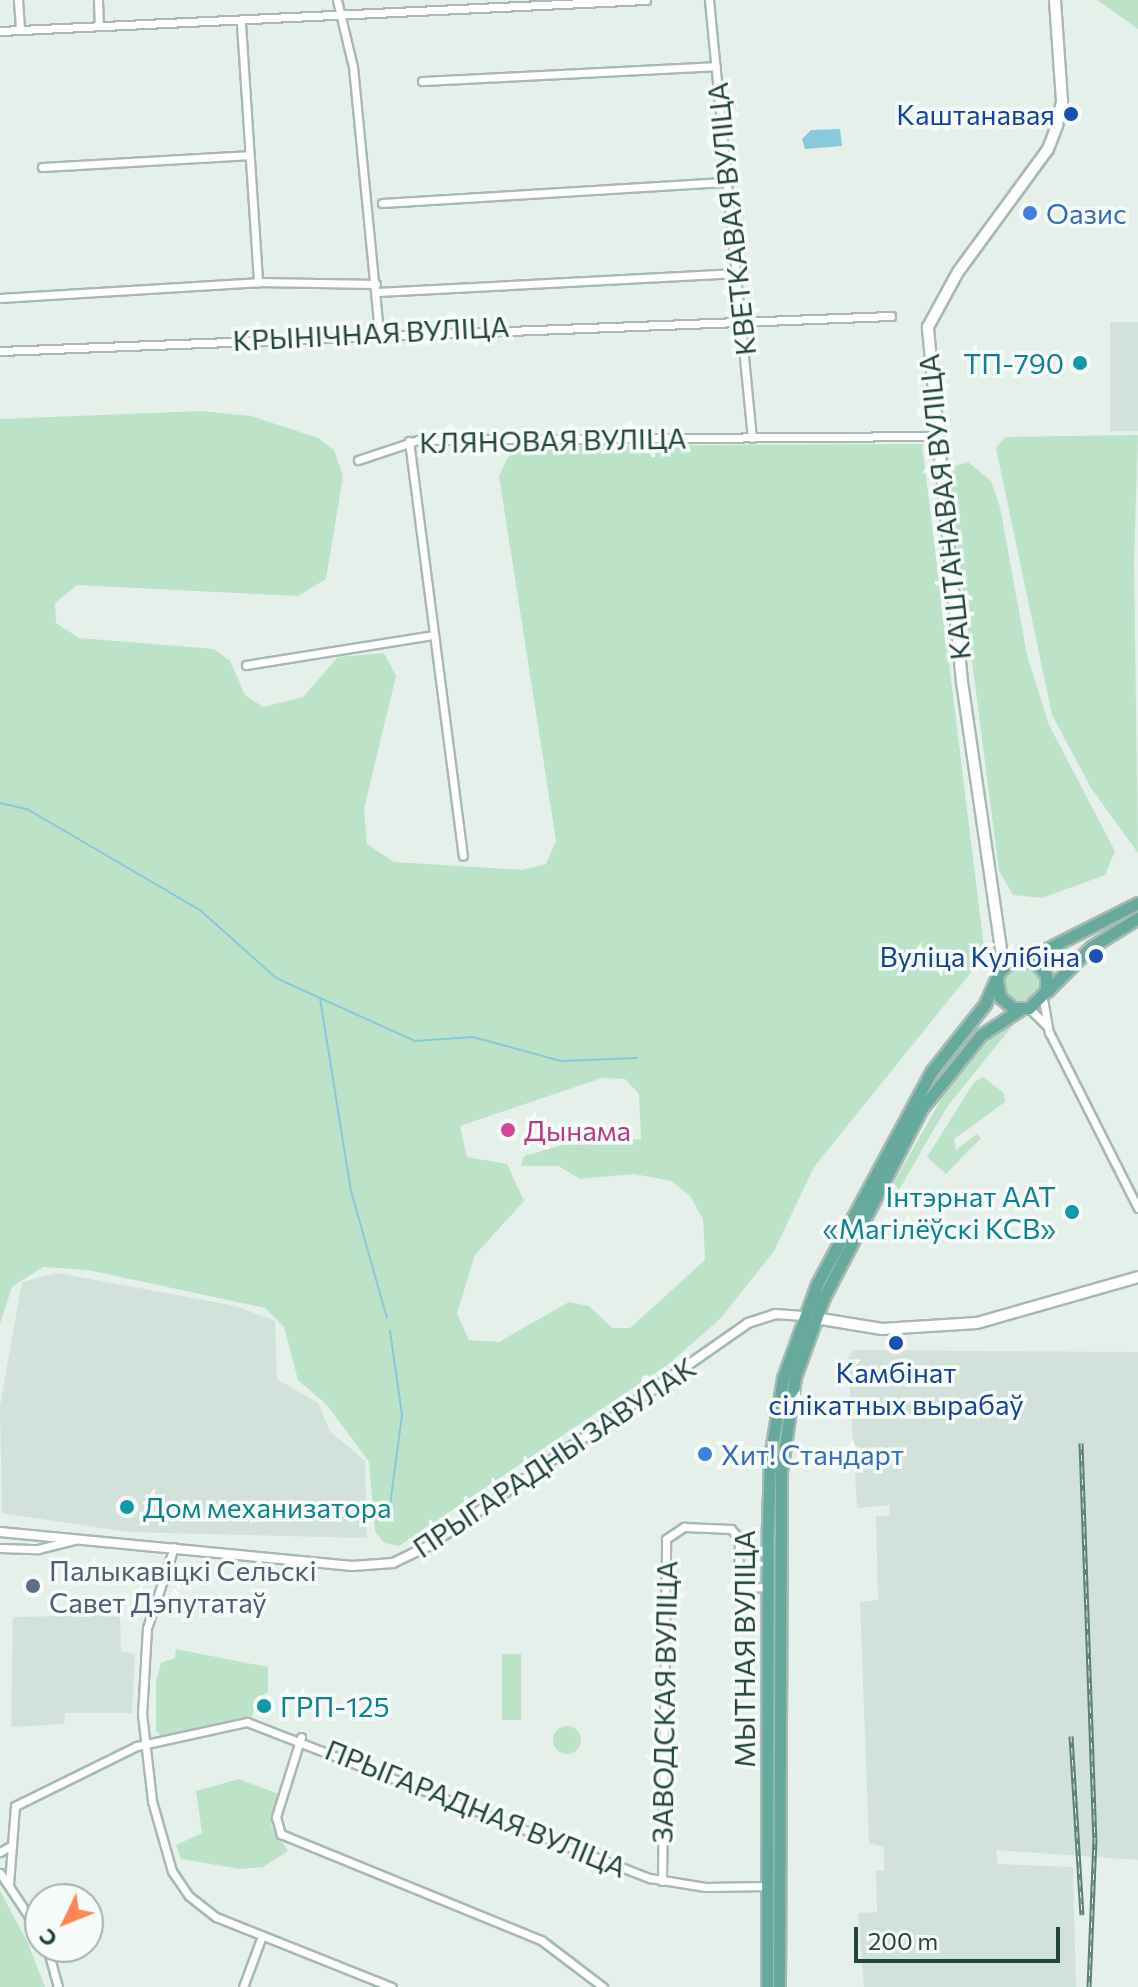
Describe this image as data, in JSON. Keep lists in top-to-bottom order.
{
  "streets": {
    "main road": ["КАШТАНАВАЯ ВУЛІЦА", "МЫТНАЯ ВУЛІЦА"],
    "street": [
      "КВЕТКАВАЯ ВУЛІЦА",
      "КРЫНІЧНАЯ ВУЛІЦА",
      "КЛЯНОВАЯ ВУЛІЦА",
      "ПРЫГАРАДНЫ ЗАВУЛАК",
      "ЗАВОДСКАЯ ВУЛІЦА",
      "ПРЫГАРАДНАЯ ВУЛІЦА"
    ]
  },
  "crossings": [
    ["КВЕТКАВАЯ ВУЛІЦА", "КРЫНІЧНАЯ ВУЛІЦА"],
    ["КВЕТКАВАЯ ВУЛІЦА", "КЛЯНОВАЯ ВУЛІЦА"],
    ["КЛЯНОВАЯ ВУЛІЦА", "КАШТАНАВАЯ ВУЛІЦА"],
    ["ПРЫГАРАДНЫ ЗАВУЛАК", "МЫТНАЯ ВУЛІЦА"],
    ["МЫТНАЯ ВУЛІЦА", "ЗАВОДСКАЯ ВУЛІЦА"],
    ["МЫТНАЯ ВУЛІЦА", "ПРЫГАРАДНАЯ ВУЛІЦА"],
    ["ЗАВОДСКАЯ ВУЛІЦА", "ПРЫГАРАДНАЯ ВУЛІЦА"]
  ],
  "places": [
    "Каштанавая",
    "Оазис",
    "ТП-790",
    "Вуліца Кулібіна",
    "Дынама",
    "Інтэрнат ААТ «Магілёўскі КСВ»",
    "Камбінат сілікатных вырабаў",
    "Хит! Стандарт",
    "Дом механизатора",
    "Палыкавіцкі Сельскі Савет Дэпутатаў",
    "ГРП-125"
  ],
  "scale_bar": "200 m",
  "north": "bottom left"
}
